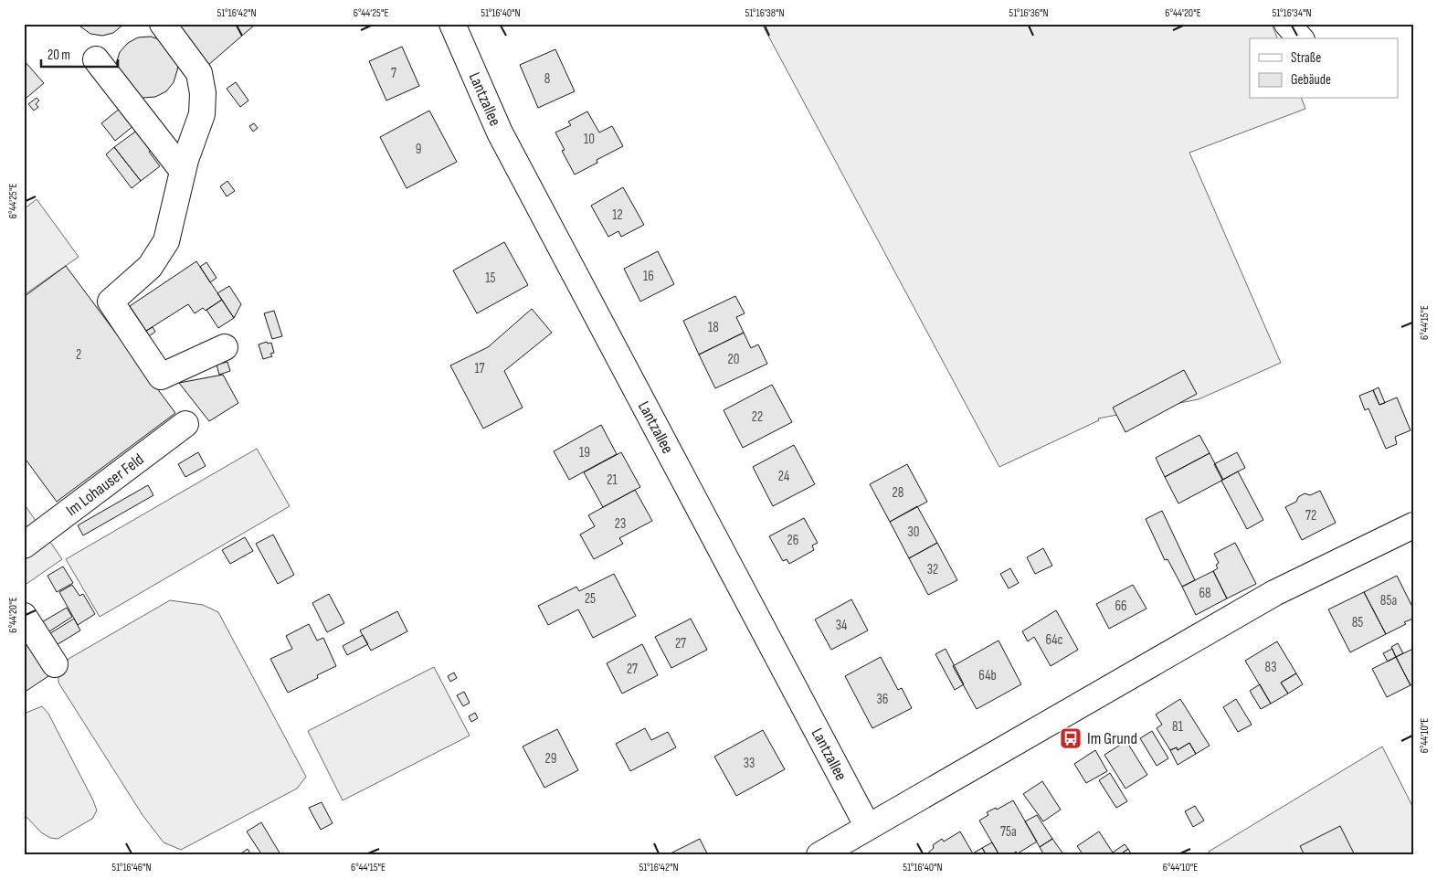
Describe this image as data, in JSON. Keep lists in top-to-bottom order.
{
  "streets": {
    "street": ["Lantzallee", "Im Lohauser Feld"]
  },
  "places": {
    "bus stop": ["Im Grund"]
  },
  "house_numbers": [
    "7",
    "8",
    "10",
    "9",
    "12",
    "16",
    "15",
    "18",
    "2",
    "20",
    "17",
    "22",
    "19",
    "24",
    "21",
    "28",
    "72",
    "23",
    "30",
    "26",
    "32",
    "68",
    "25",
    "85a",
    "66",
    "85",
    "34",
    "64c",
    "27",
    "83",
    "27",
    "64b",
    "36",
    "81",
    "29",
    "33",
    "75a"
  ],
  "legend": ["Straße", "Gebäude"],
  "scale_bar": "20 m",
  "coordinates": [
    "51°16'42\"N",
    "6°44'25\"E",
    "51°16'40\"N",
    "51°16'38\"N",
    "51°16'36\"N",
    "6°44'20\"E",
    "51°16'34\"N",
    "6°44'15\"E",
    "6°44'10\"E",
    "51°16'46\"N"
  ]
}
